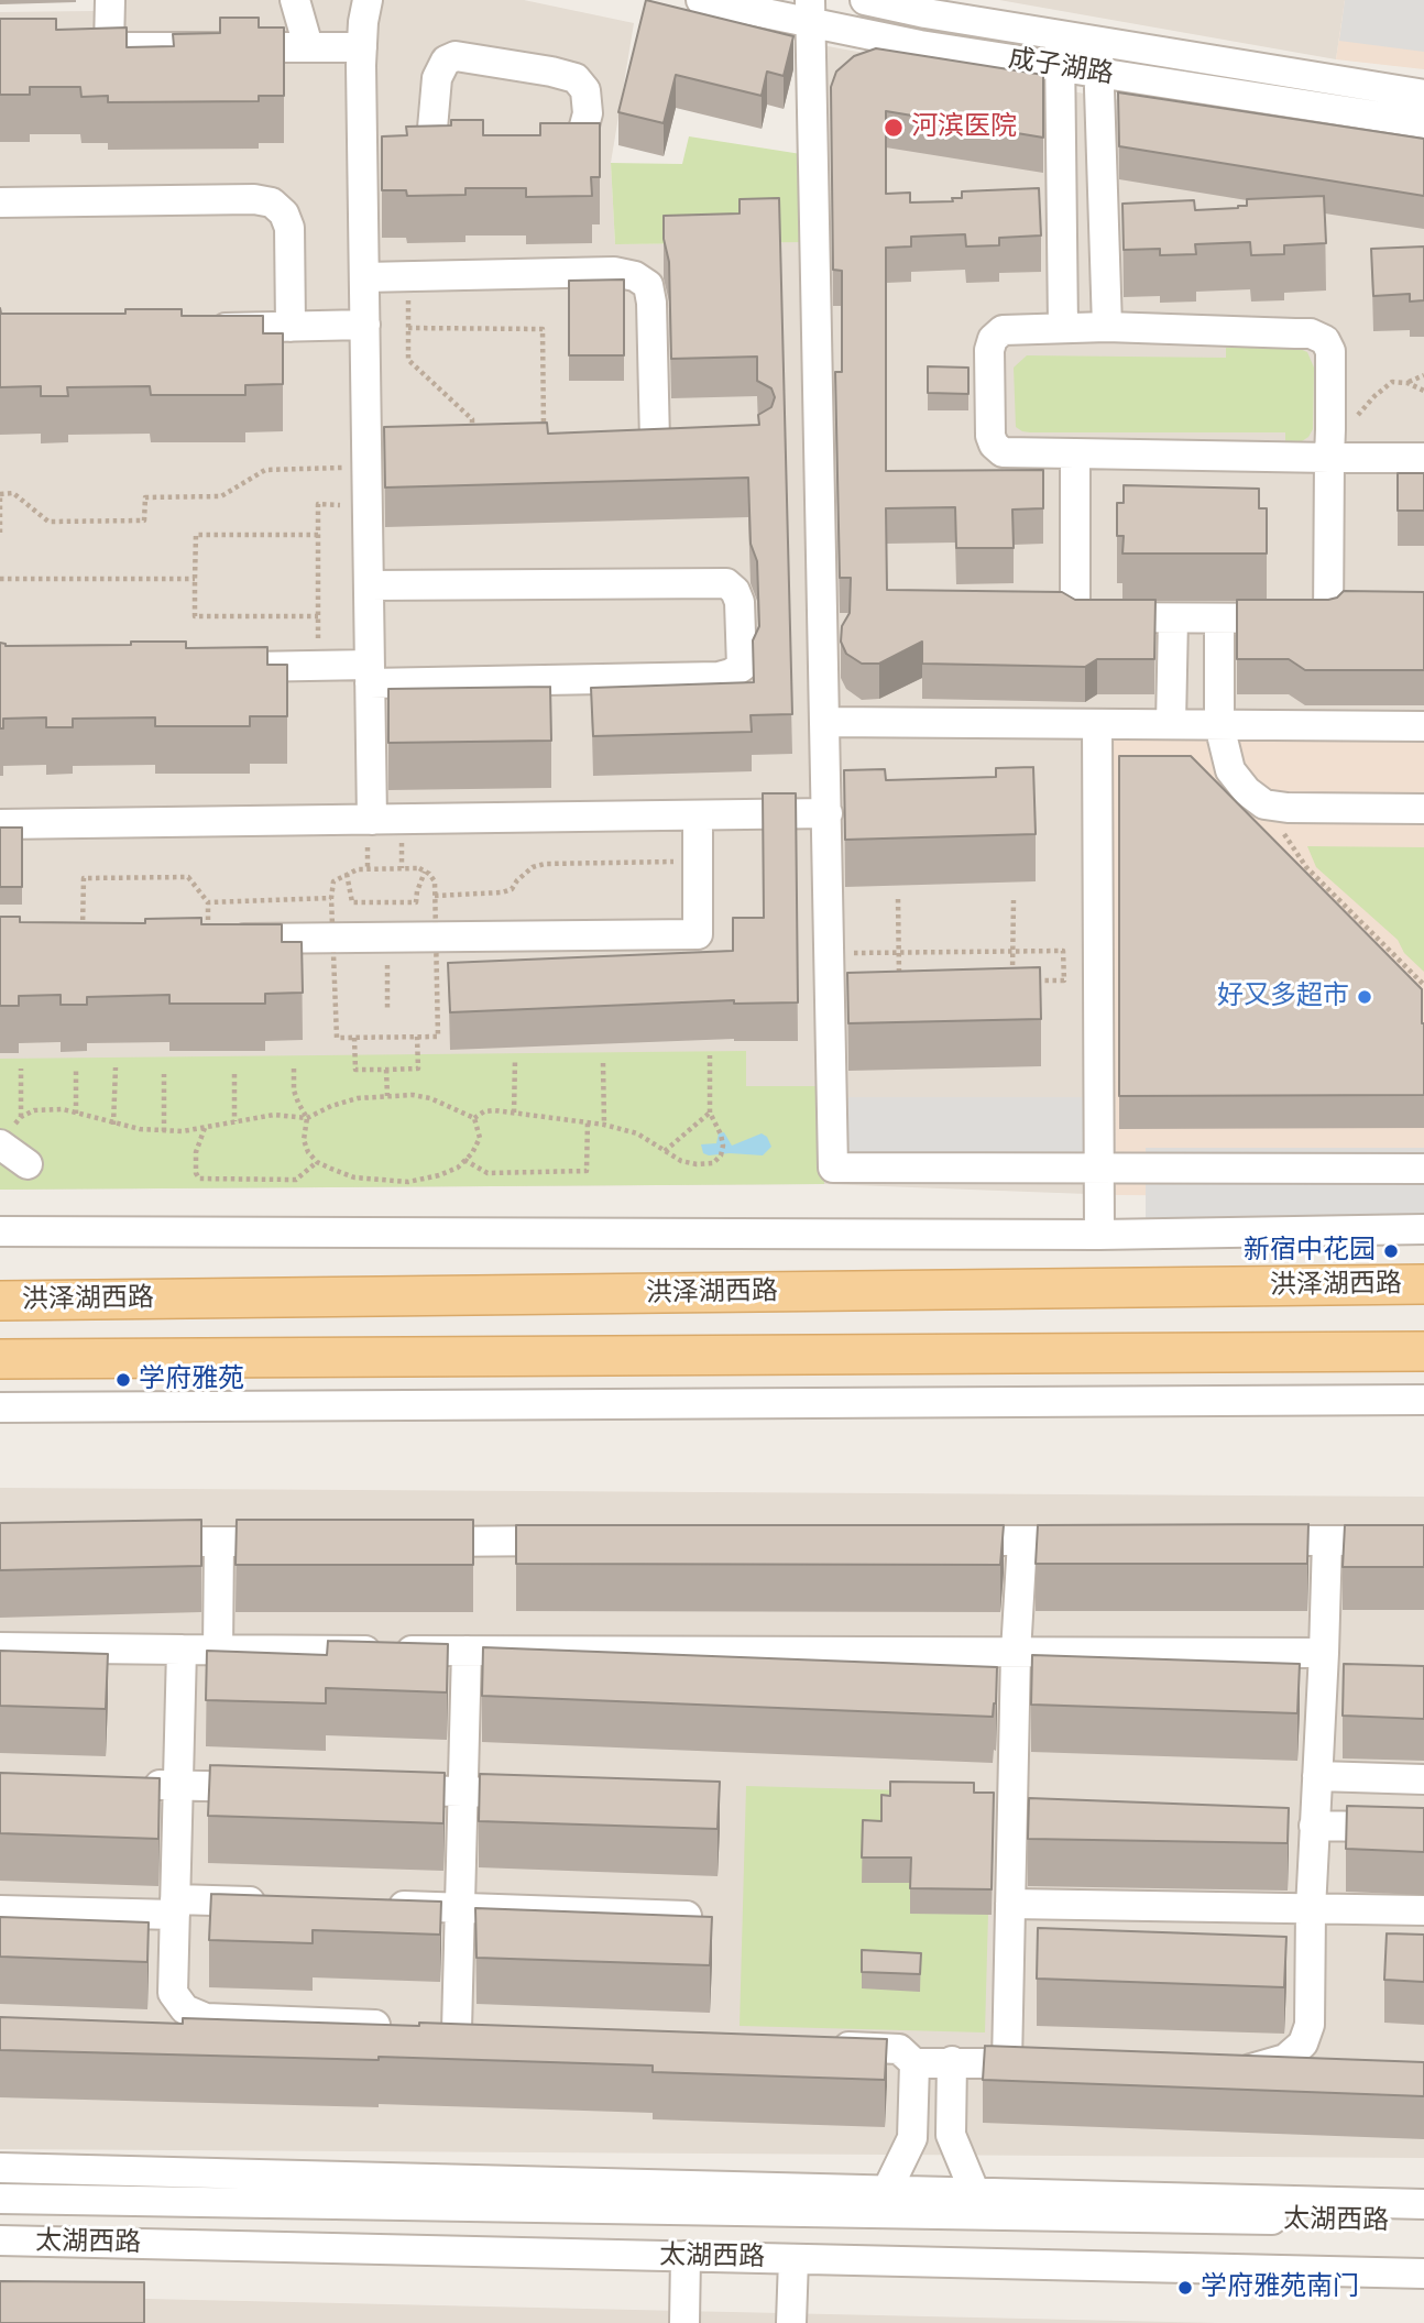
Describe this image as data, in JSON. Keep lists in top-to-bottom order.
{
  "streets": {
    "main road": ["洪泽湖西路"],
    "street": ["成子湖路", "太湖西路"]
  },
  "places": [
    "河滨医院",
    "好又多超市",
    "新宿中花园",
    "学府雅苑",
    "学府雅苑南门"
  ]
}
